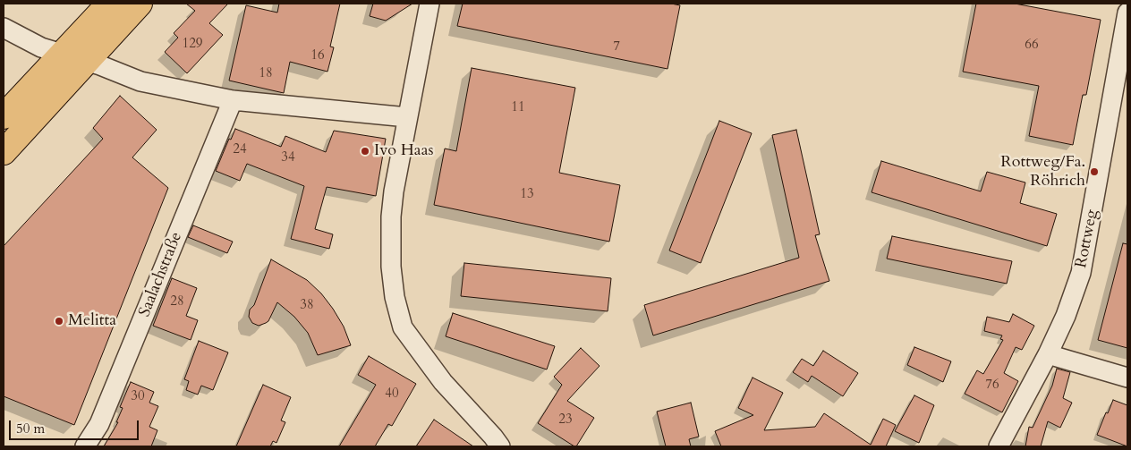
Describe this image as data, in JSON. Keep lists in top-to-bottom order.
{
  "streets": {
    "street": ["Rottweg", "Saalachstraße"]
  },
  "places": ["Ivo Haas", "Rottweg/Fa. Röhrich", "Melitta"],
  "house_numbers": [
    "129",
    "66",
    "7",
    "16",
    "18",
    "11",
    "24",
    "34",
    "13",
    "28",
    "38",
    "76",
    "40",
    "30",
    "23"
  ],
  "scale_bar": "50 m"
}
